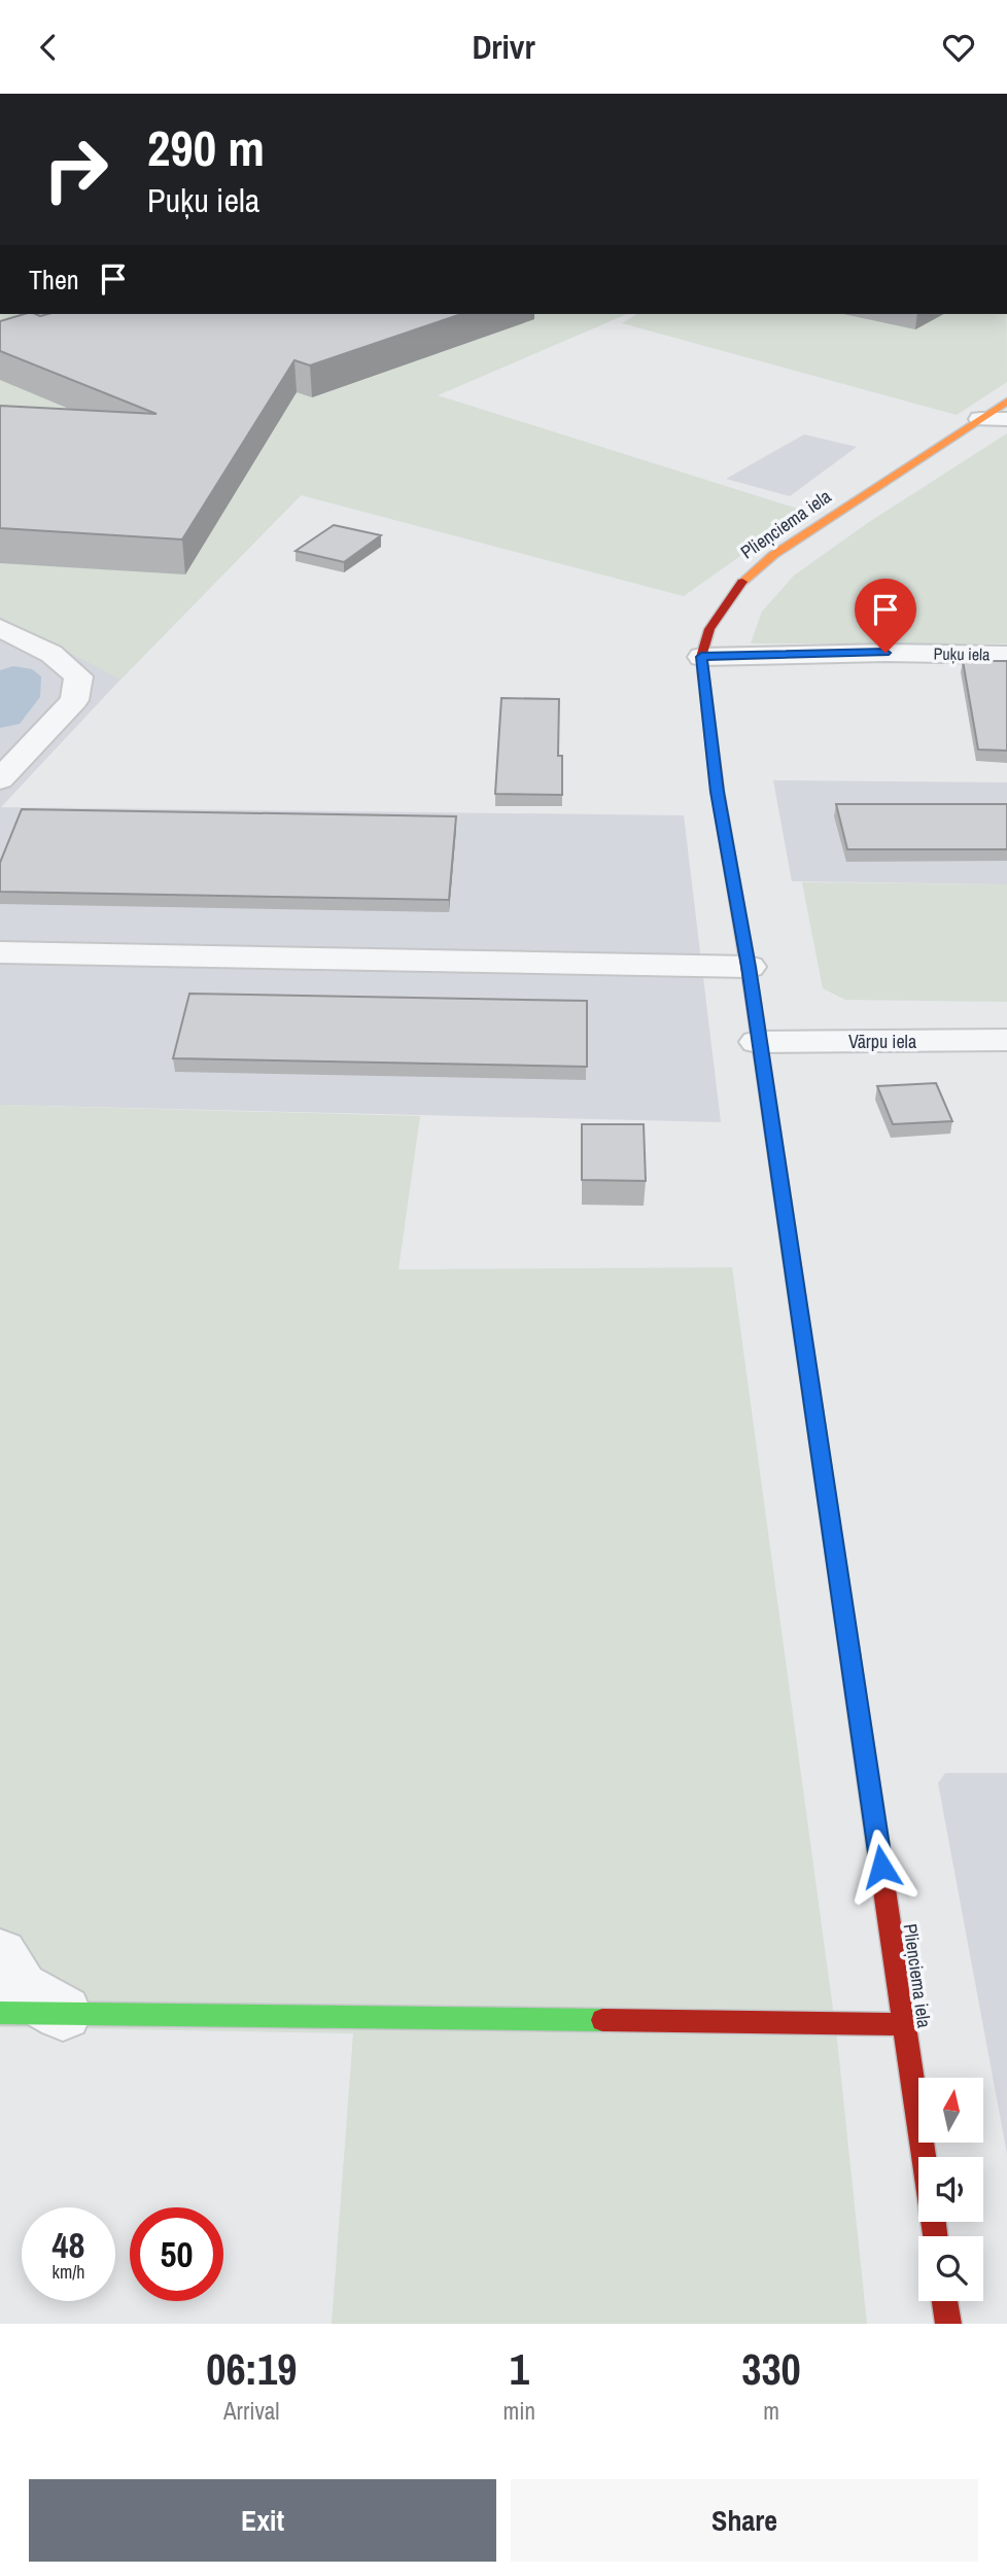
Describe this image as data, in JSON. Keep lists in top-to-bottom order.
{
  "streets": {
    "main road": ["Plieņciema iela"],
    "street": ["Puķu iela", "Vārpu iela"]
  },
  "crossings": [
    ["Plieņciema iela", "Puķu iela"],
    ["Plieņciema iela", "Vārpu iela"]
  ],
  "north": "top",
  "page": {
    "header": "Drivr",
    "turn": ["290 m", "Puķu iela"],
    "then": "Then",
    "speed": "48 km/h",
    "limit": "50",
    "eta": [
      "06:19",
      "Arrival",
      "1",
      "min",
      "330",
      "m"
    ],
    "buttons": ["Exit", "Share"]
  }
}
